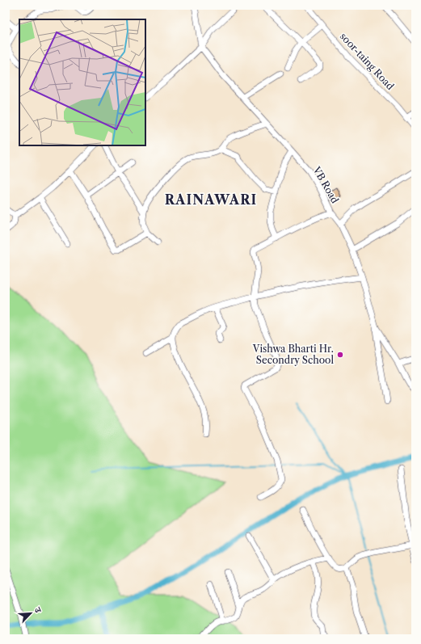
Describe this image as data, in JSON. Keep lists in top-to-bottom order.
{
  "streets": {
    "street": ["soor-taing Road", "VB Road"]
  },
  "districts": ["RAINAWARI"],
  "places": ["Vishwa Bharti Hr. Secondry School"],
  "north": "top right"
}
